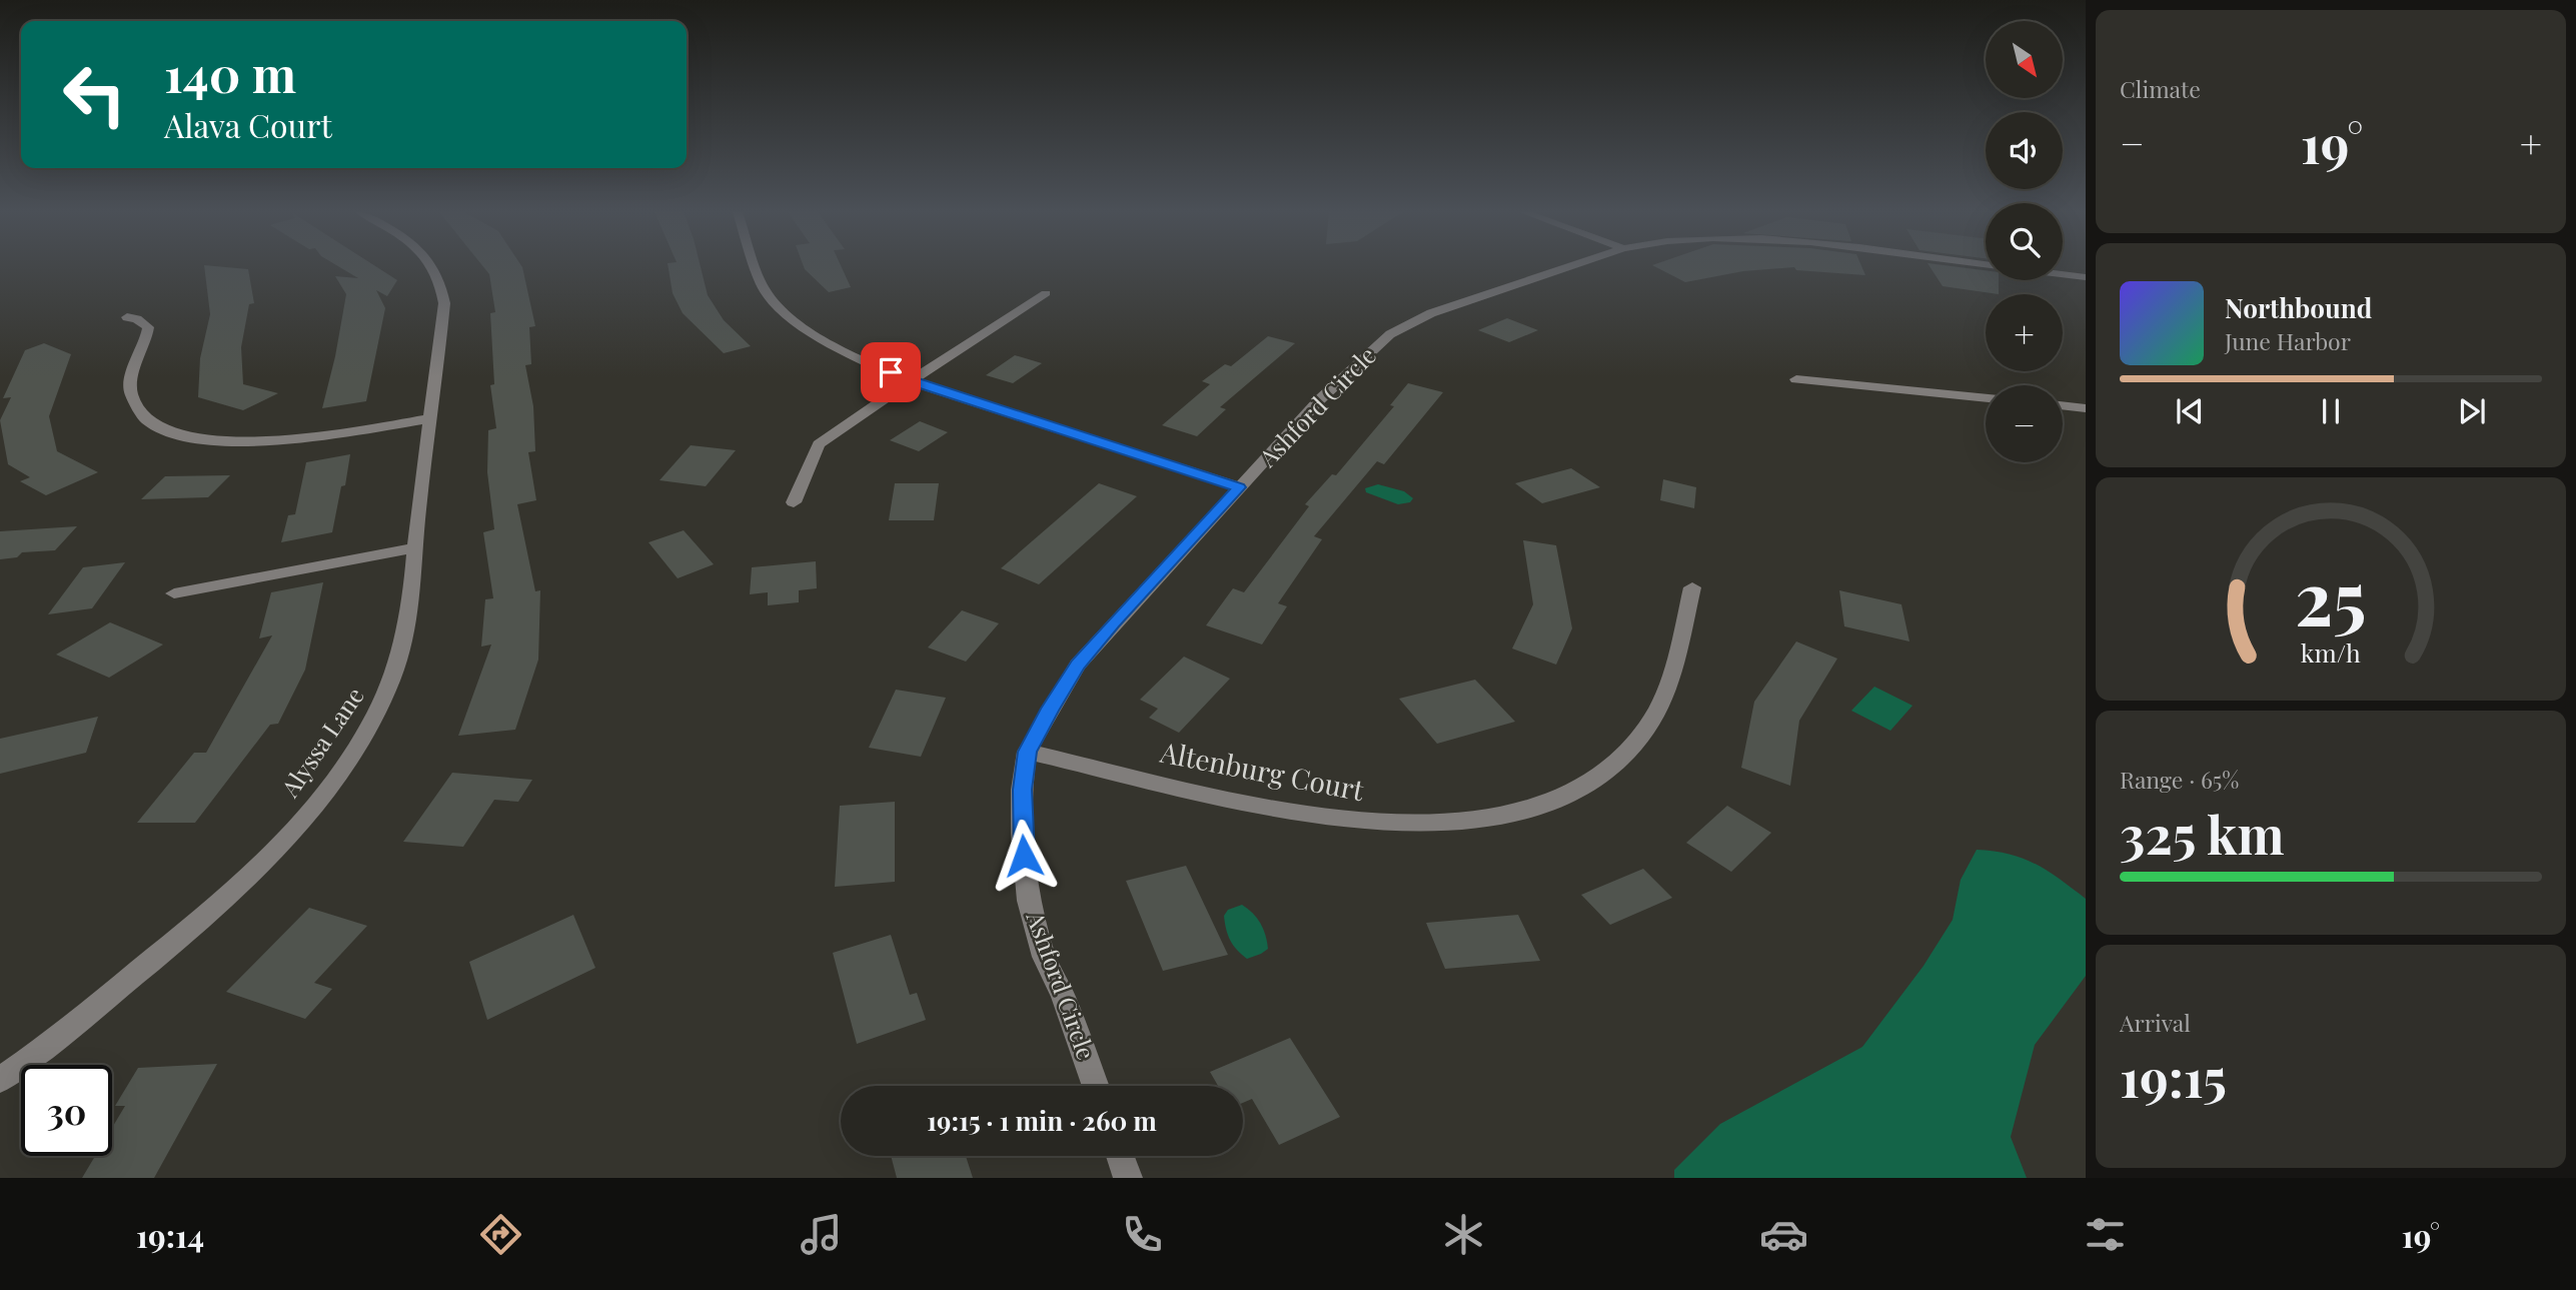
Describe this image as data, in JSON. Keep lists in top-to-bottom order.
{
  "streets": {
    "street": ["Ashford Circle", "Alyssa Lane", "Altenburg Court"]
  },
  "crossings": [
    ["Ashford Circle", "Altenburg Court"]
  ],
  "north": "bottom right",
  "page": {
    "tile": [
      "Climate",
      ["Range · 65%", "325 km"],
      ["Arrival", "19:15"]
    ],
    "map_buttons": ["+", "−"],
    "turn": ["140 m", "Alava Court"],
    "heat": ["−", "19°", "+"],
    "song": ["Northbound", "June Harbor"],
    "limit": "30",
    "trip": "19:15 · 1 min · 260 m",
    "tabs": ["19:14", "19°"],
    "gauge": ["25", "km/h"]
  }
}
